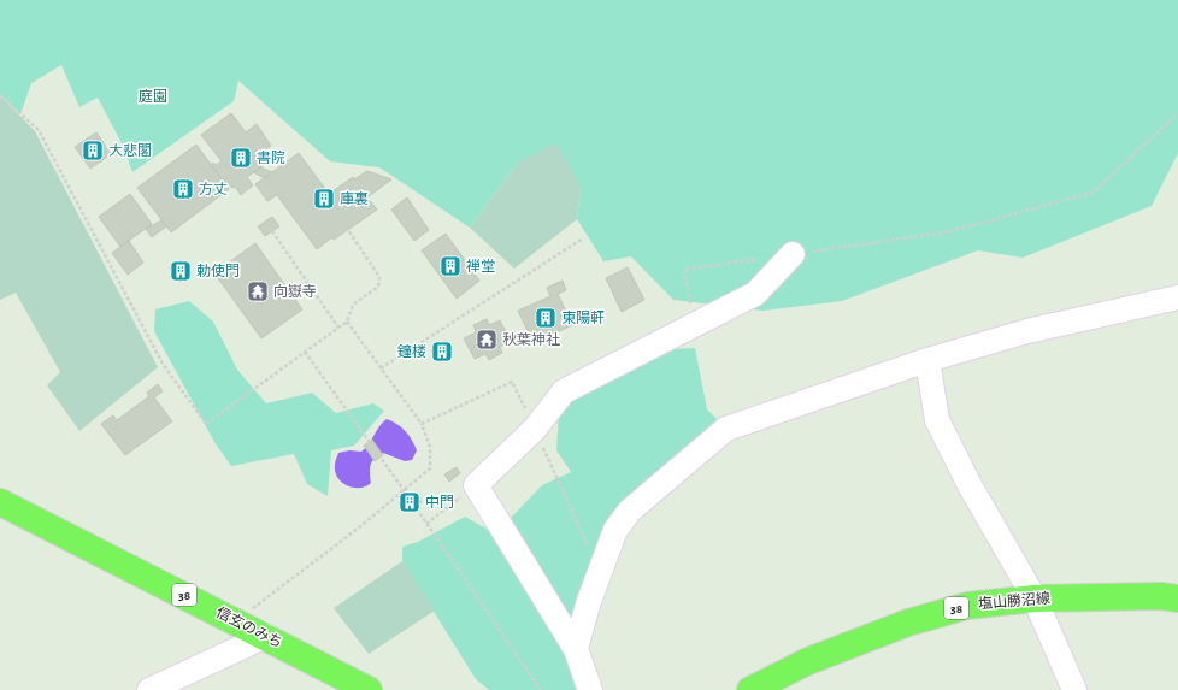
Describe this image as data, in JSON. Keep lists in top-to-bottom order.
{
  "streets": {
    "main road": ["38", "塩山勝沼線", "信玄のみち"]
  },
  "parks": ["庭園"],
  "places": {
    "building": [
      "大悲閣",
      "書院",
      "方丈",
      "庫裏",
      "禅堂",
      "勅使門",
      "東陽軒",
      "鐘楼",
      "中門"
    ],
    "temple": ["向嶽寺", "秋葉神社"]
  }
}
